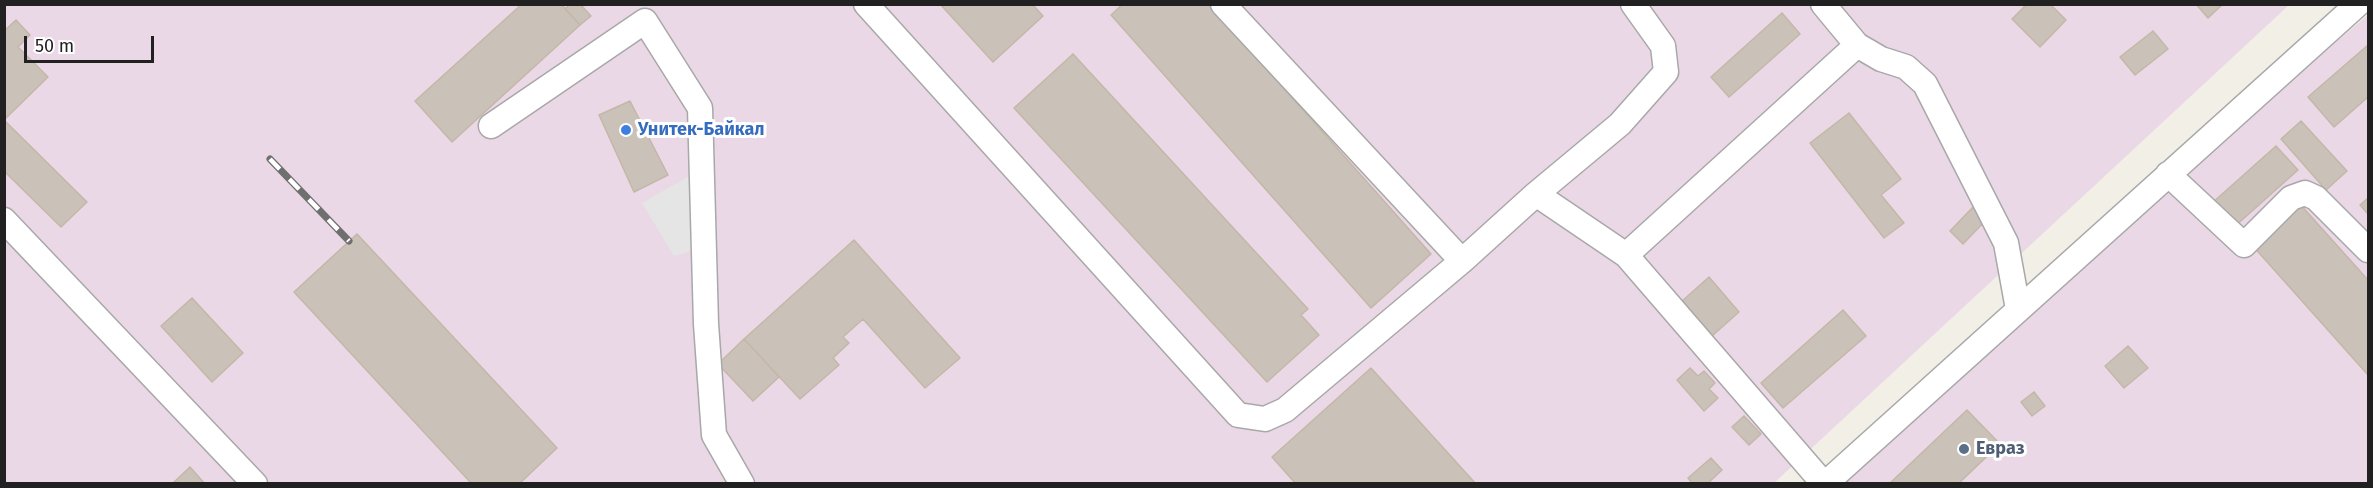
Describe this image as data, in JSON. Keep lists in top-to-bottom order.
{
  "places": ["Унитек-Байкал", "Евраз"],
  "scale_bar": "50 m"
}
